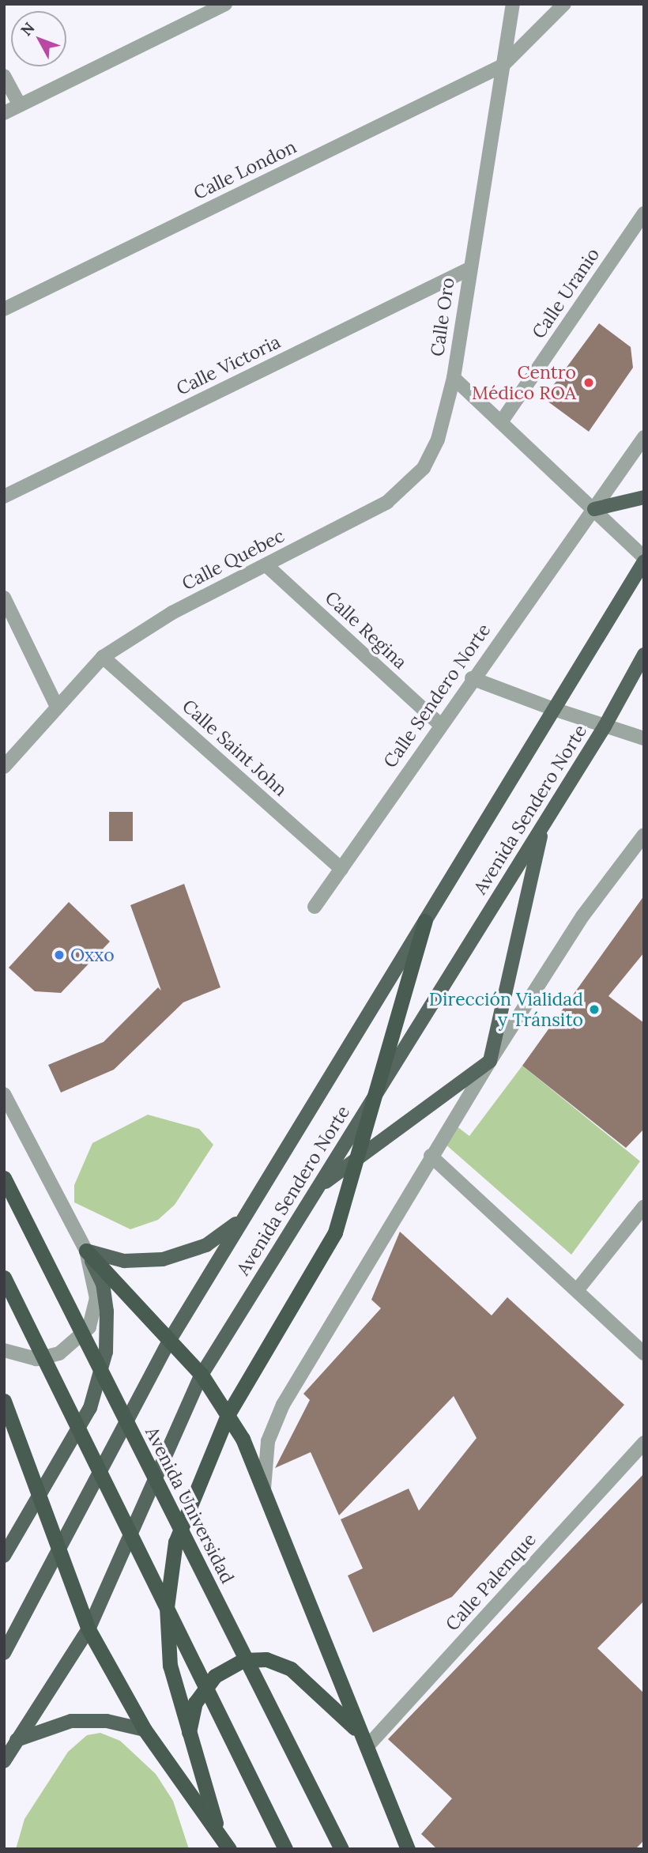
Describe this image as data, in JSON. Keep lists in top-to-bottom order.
{
  "streets": {
    "highway": ["Avenida Universidad"],
    "main road": ["Avenida Sendero Norte"],
    "street": [
      "Calle London",
      "Calle Uranio",
      "Calle Oro",
      "Calle Victoria",
      "Calle Quebec",
      "Calle Regina",
      "Calle Sendero Norte",
      "Calle Saint John",
      "Calle Palenque"
    ]
  },
  "crossings": [
    ["Calle London", "Calle Oro"],
    ["Calle Uranio", "Calle Oro"],
    ["Calle Oro", "Calle Victoria"],
    ["Calle Oro", "Calle Quebec"],
    ["Calle Oro", "Calle Sendero Norte"],
    ["Calle Oro", "Avenida Sendero Norte"],
    ["Calle Quebec", "Calle Regina"],
    ["Calle Quebec", "Calle Saint John"],
    ["Calle Regina", "Calle Sendero Norte"],
    ["Calle Sendero Norte", "Calle Saint John"]
  ],
  "places": ["Centro Médico ROA", "Oxxo", "Dirección Vialidad y Tránsito"],
  "north": "top left"
}
